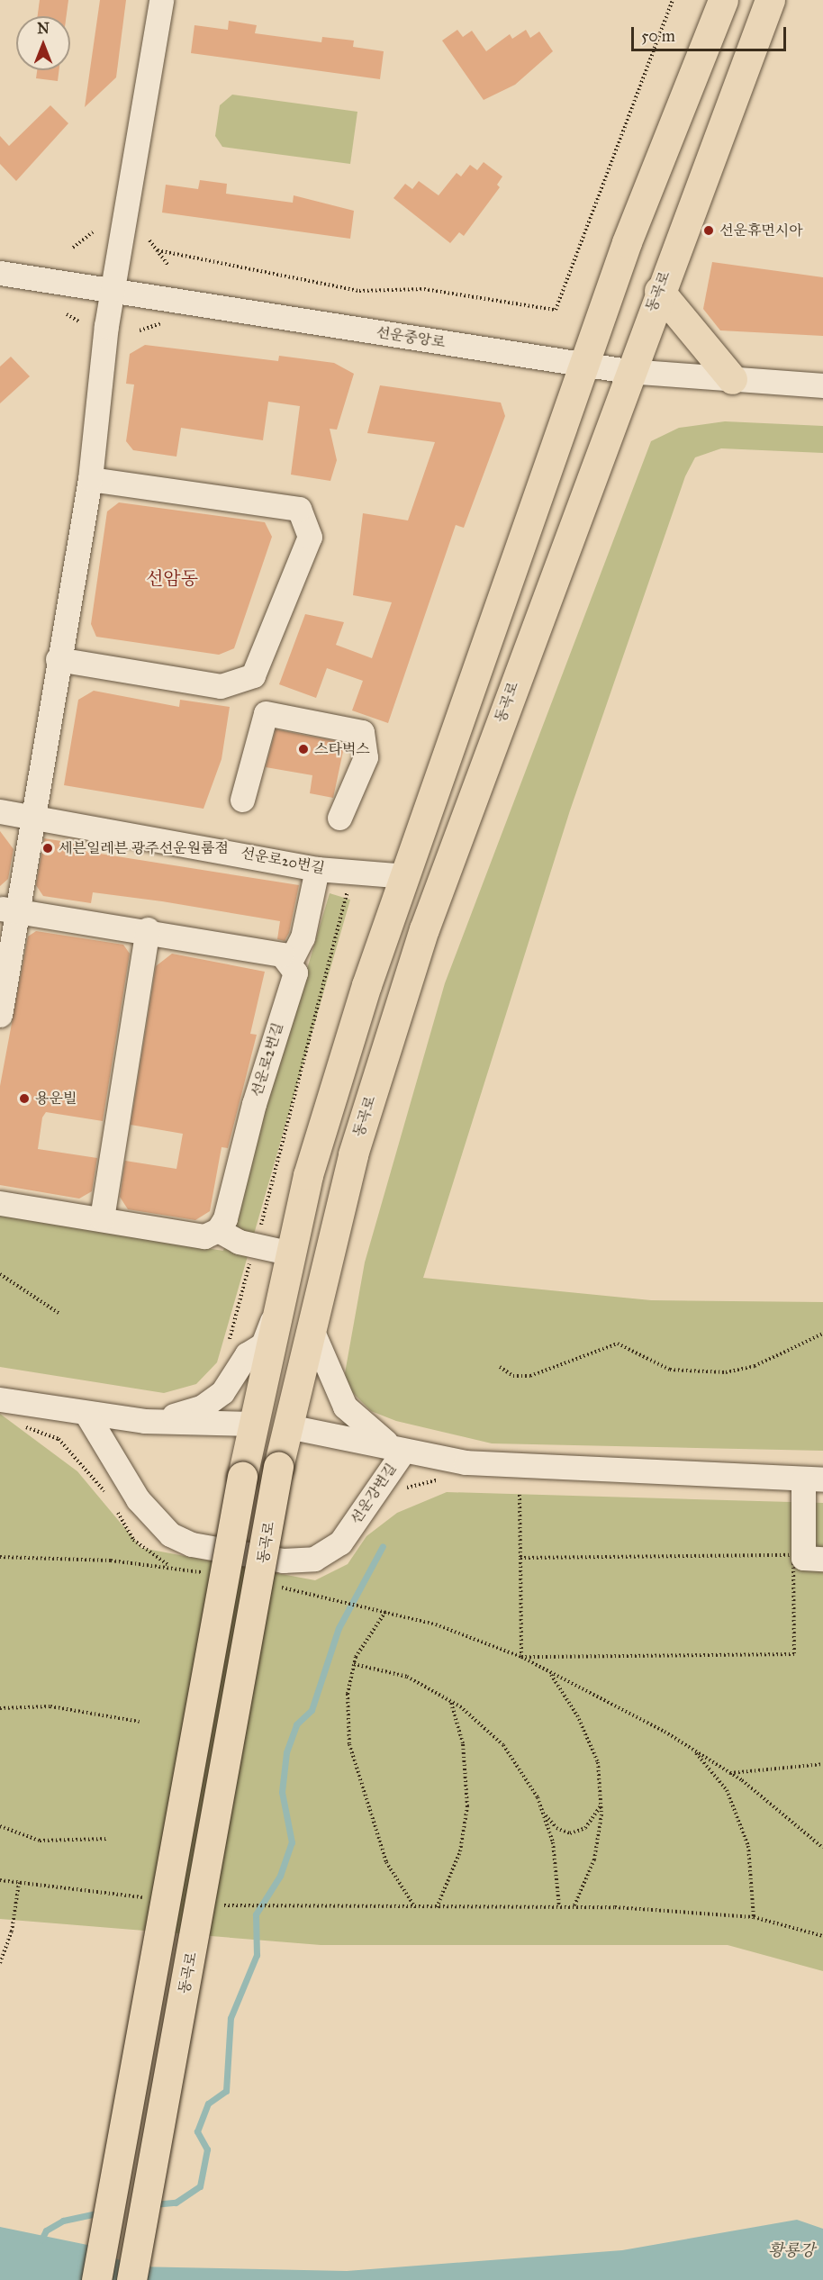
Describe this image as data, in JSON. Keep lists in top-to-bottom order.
{
  "streets": {
    "main road": ["동곡로"],
    "street": [
      "선운중앙로",
      "선운로20번길",
      "선운로2번길",
      "선운강변길"
    ]
  },
  "crossings": [
    ["동곡로", "선운중앙로"]
  ],
  "districts": ["선암동"],
  "water": ["황룡강"],
  "places": [
    "선운휴먼시아",
    "스타벅스",
    "세븐일레븐 광주선운원룸점",
    "용운빌"
  ],
  "scale_bar": "50 m",
  "north": "top"
}
